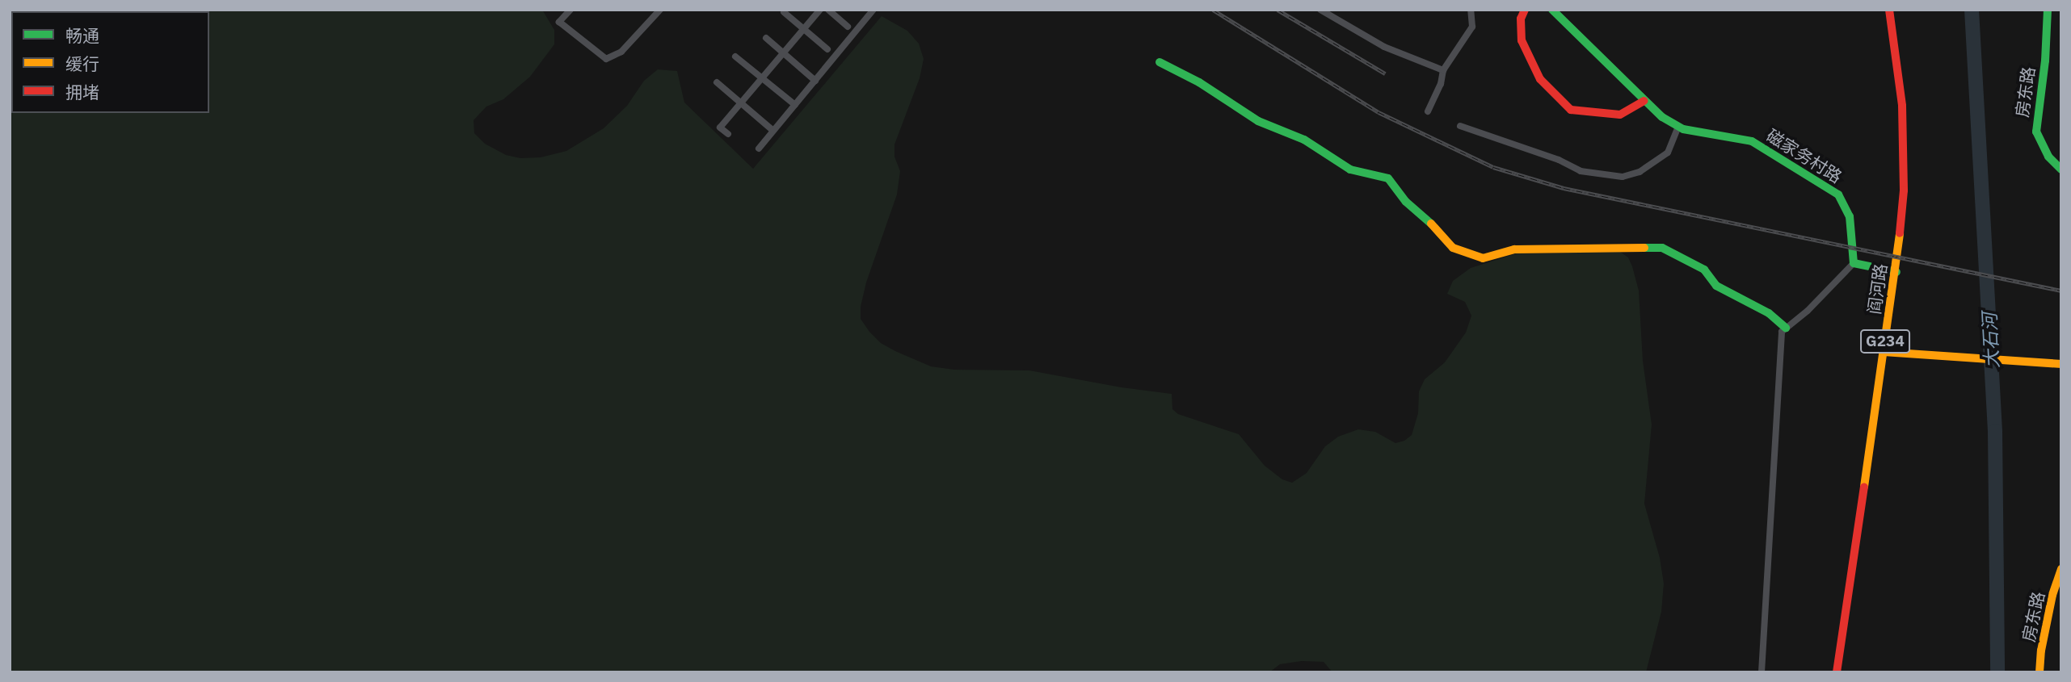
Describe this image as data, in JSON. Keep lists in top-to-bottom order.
{
  "streets": {
    "main road": [
      "房东路",
      "磁家务村路",
      "阎河路",
      "G234"
    ]
  },
  "water": ["大石河"],
  "legend": ["畅通", "缓行", "拥堵"]
}
